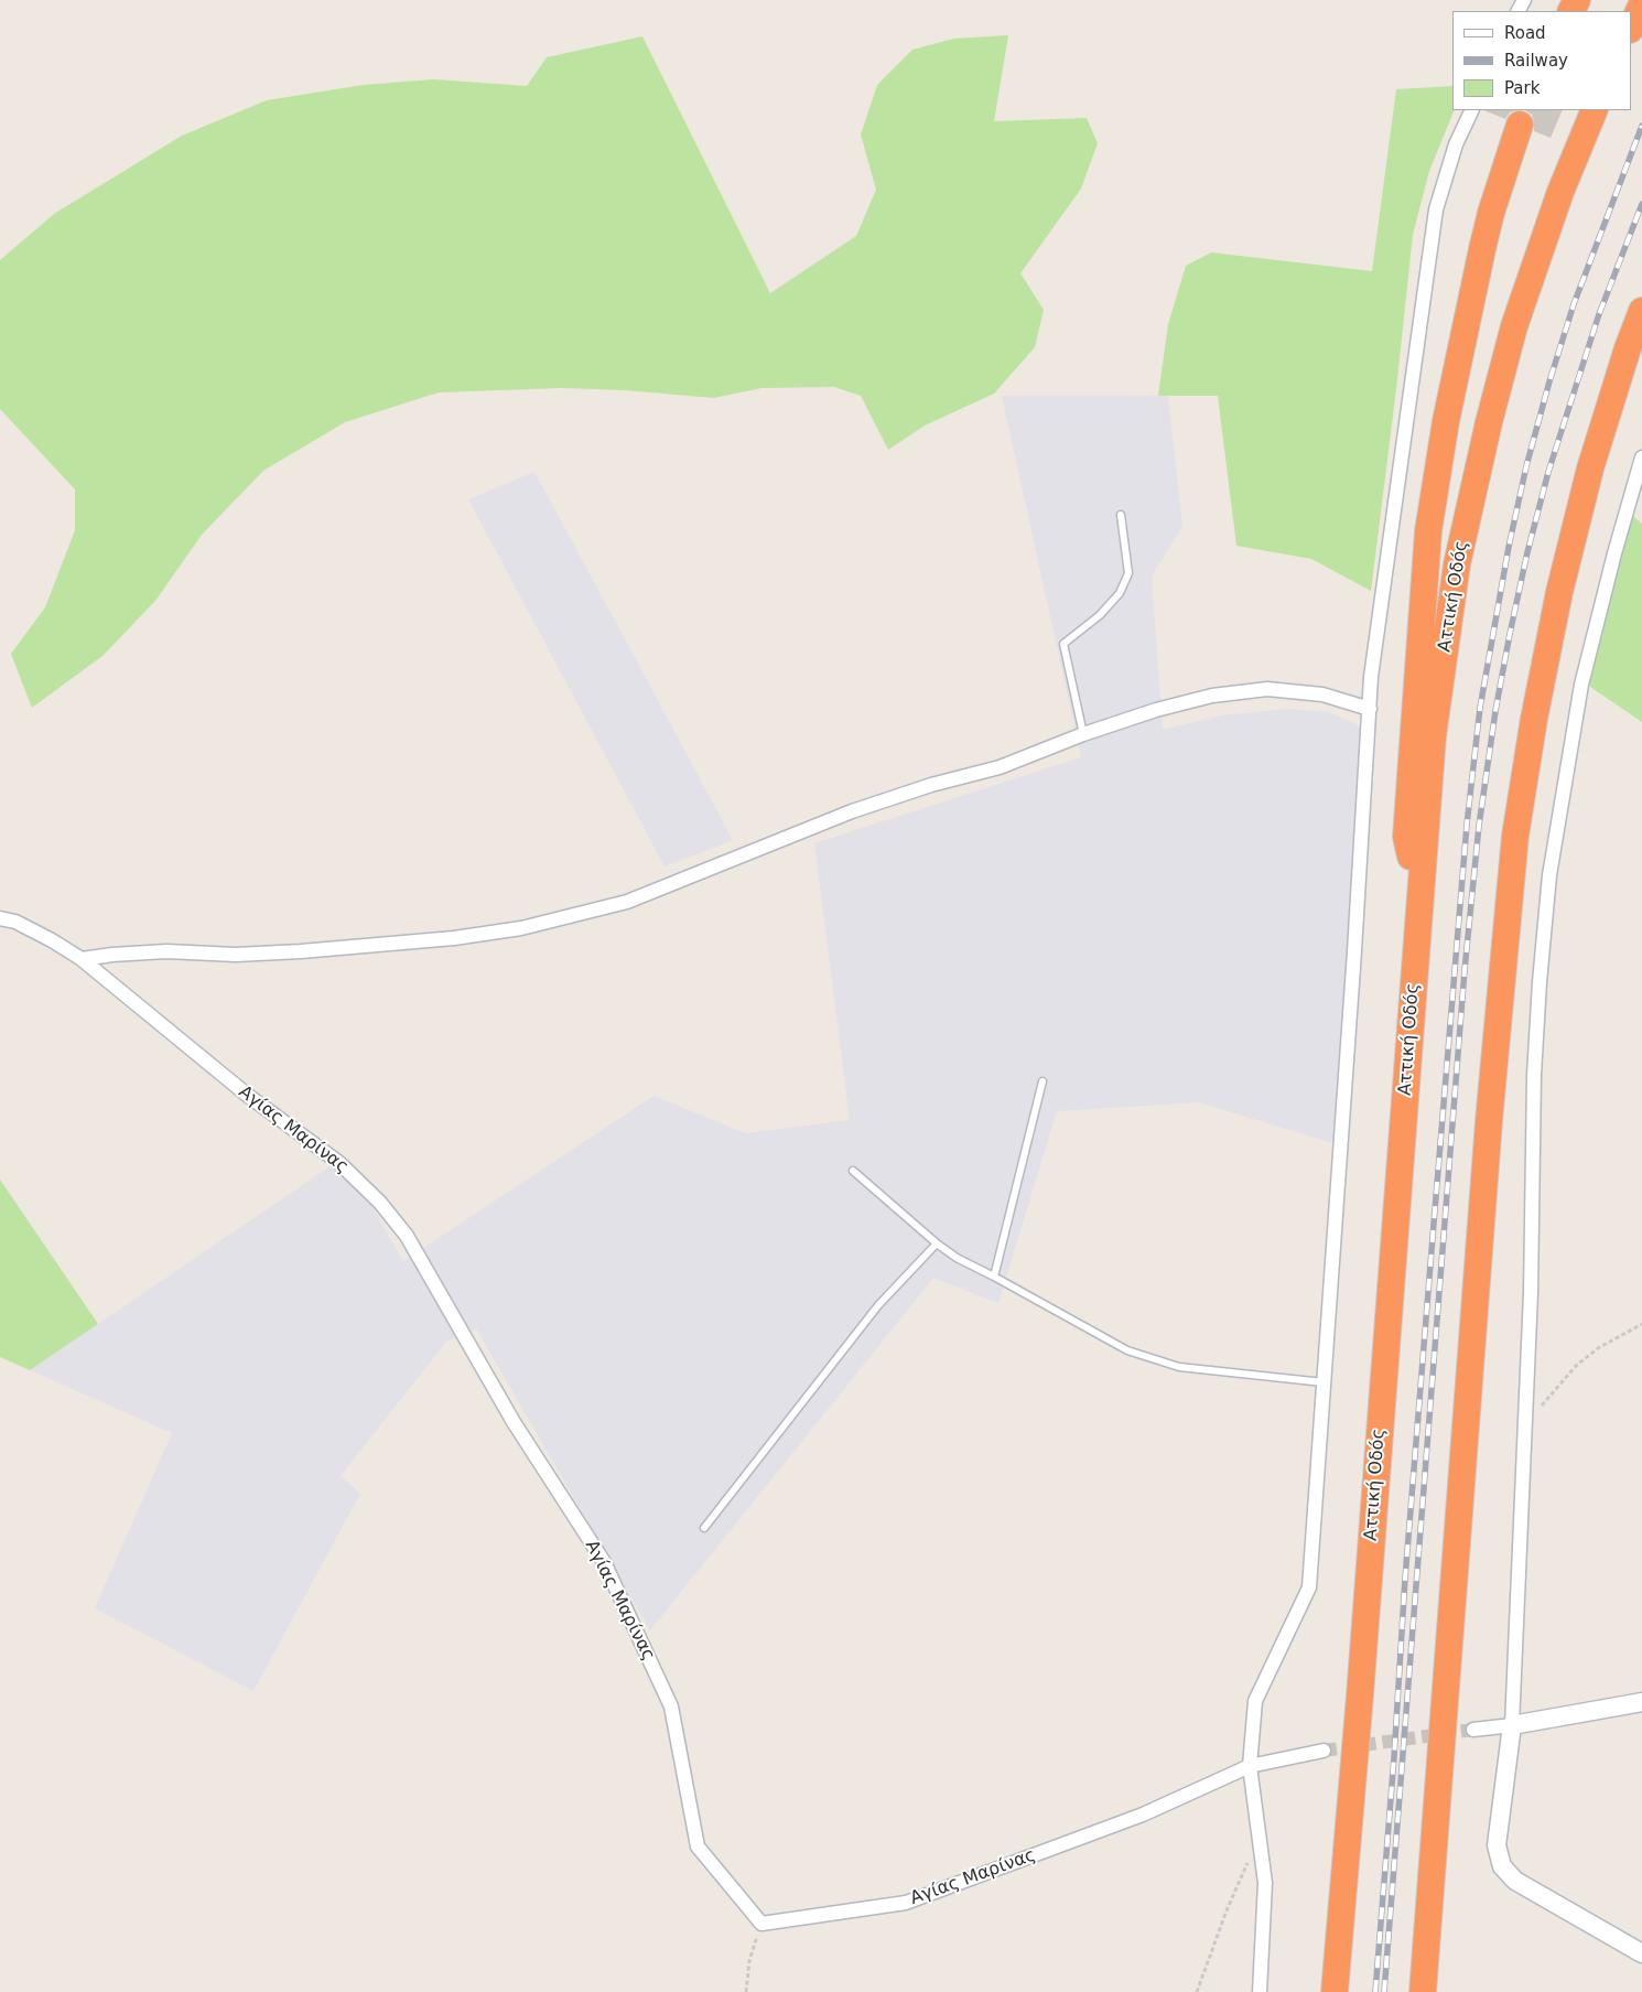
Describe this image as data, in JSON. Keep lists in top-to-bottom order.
{
  "streets": {
    "highway": ["Αττική Οδός"],
    "street": ["Αγίας Μαρίνας"]
  },
  "legend": ["Road", "Railway", "Park"]
}
